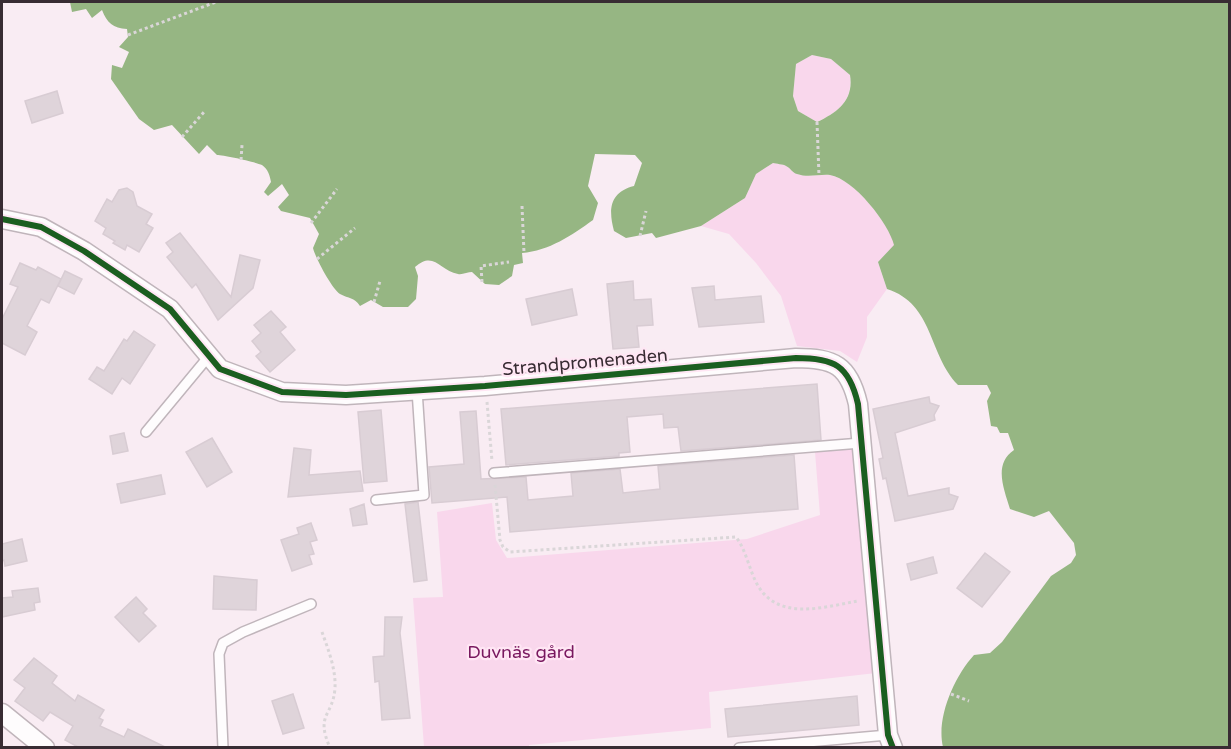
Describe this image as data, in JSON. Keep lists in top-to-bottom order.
{
  "streets": {
    "street": ["Strandpromenaden"]
  },
  "parks": ["Duvnäs gård"]
}
